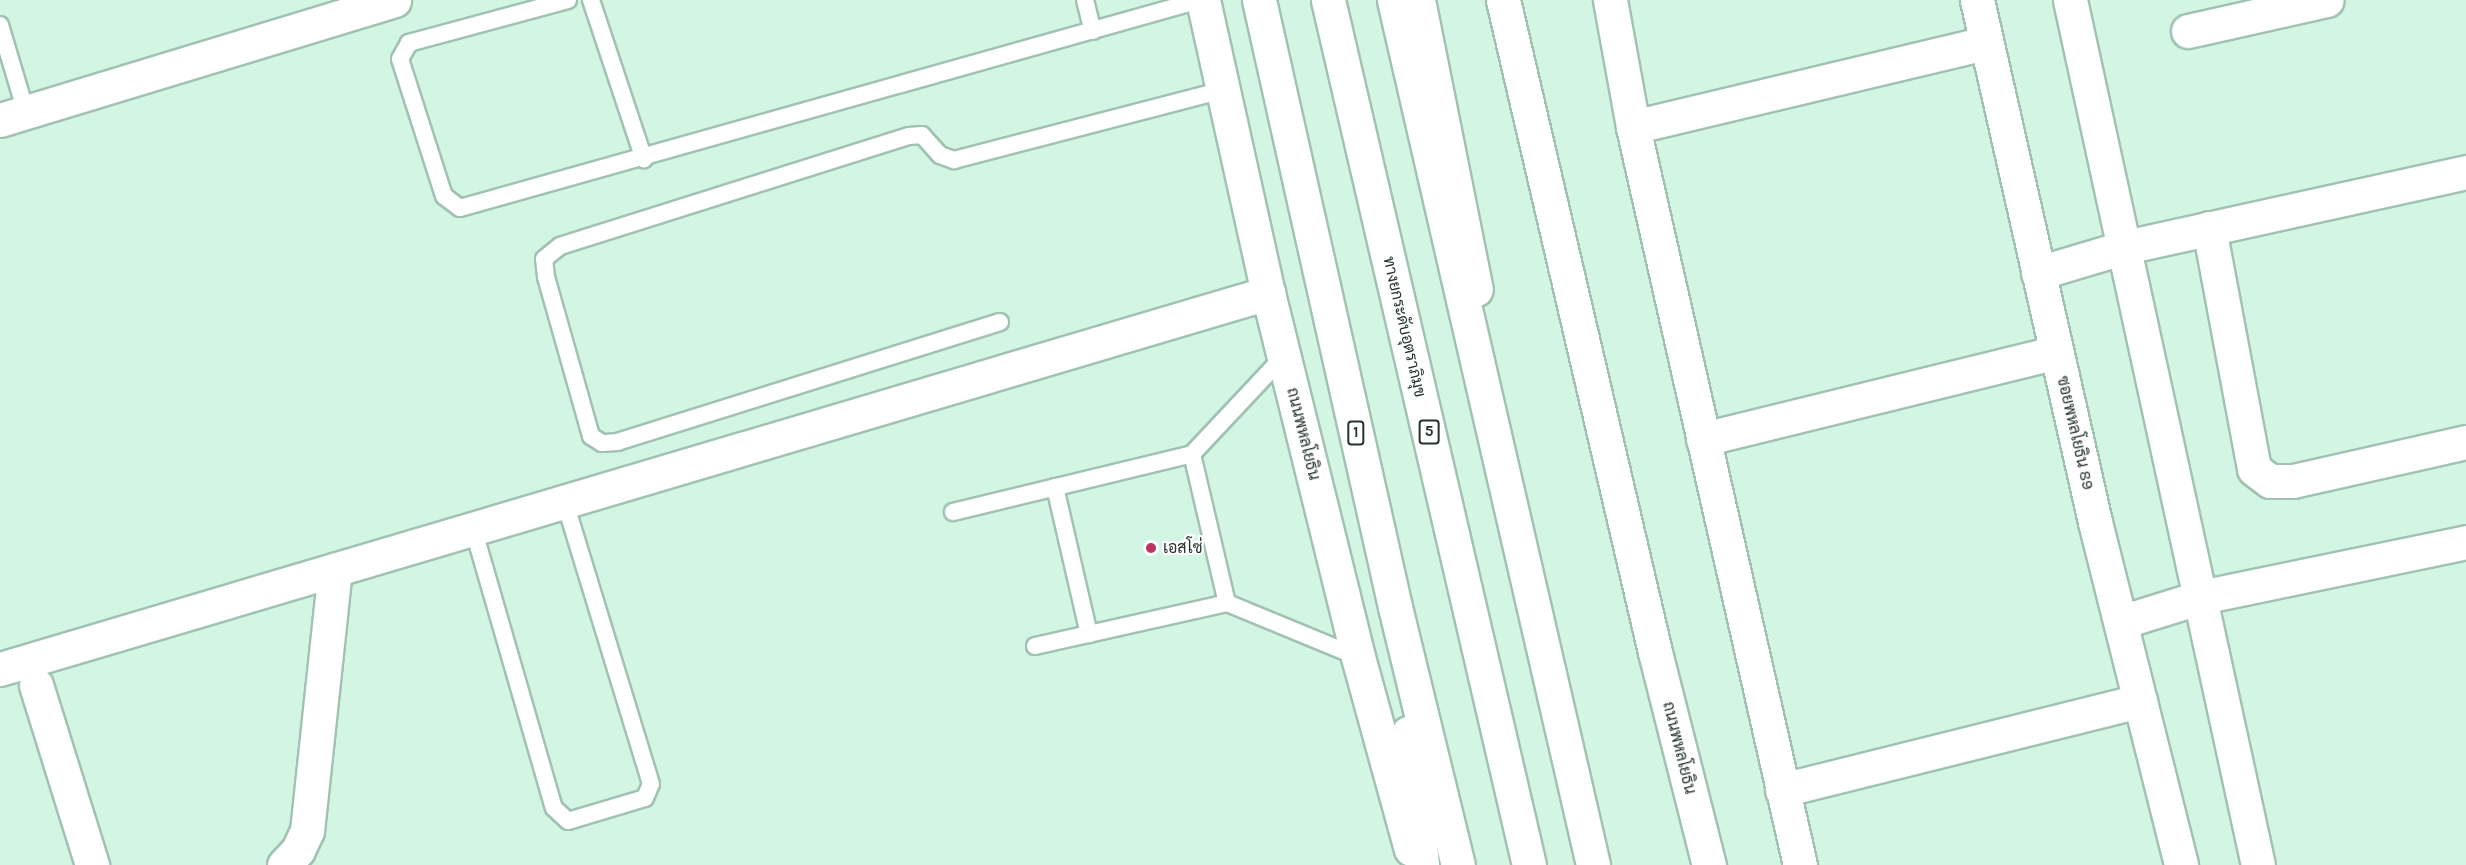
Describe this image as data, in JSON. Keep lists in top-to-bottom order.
{
  "streets": {
    "main road": [
      "ทางยกระดับอุตราภิมุข",
      "5",
      "1",
      "ซอยพหลโยธิน 89",
      "ถนนพหลโยธิน"
    ]
  },
  "places": ["เอสโซ่"]
}
